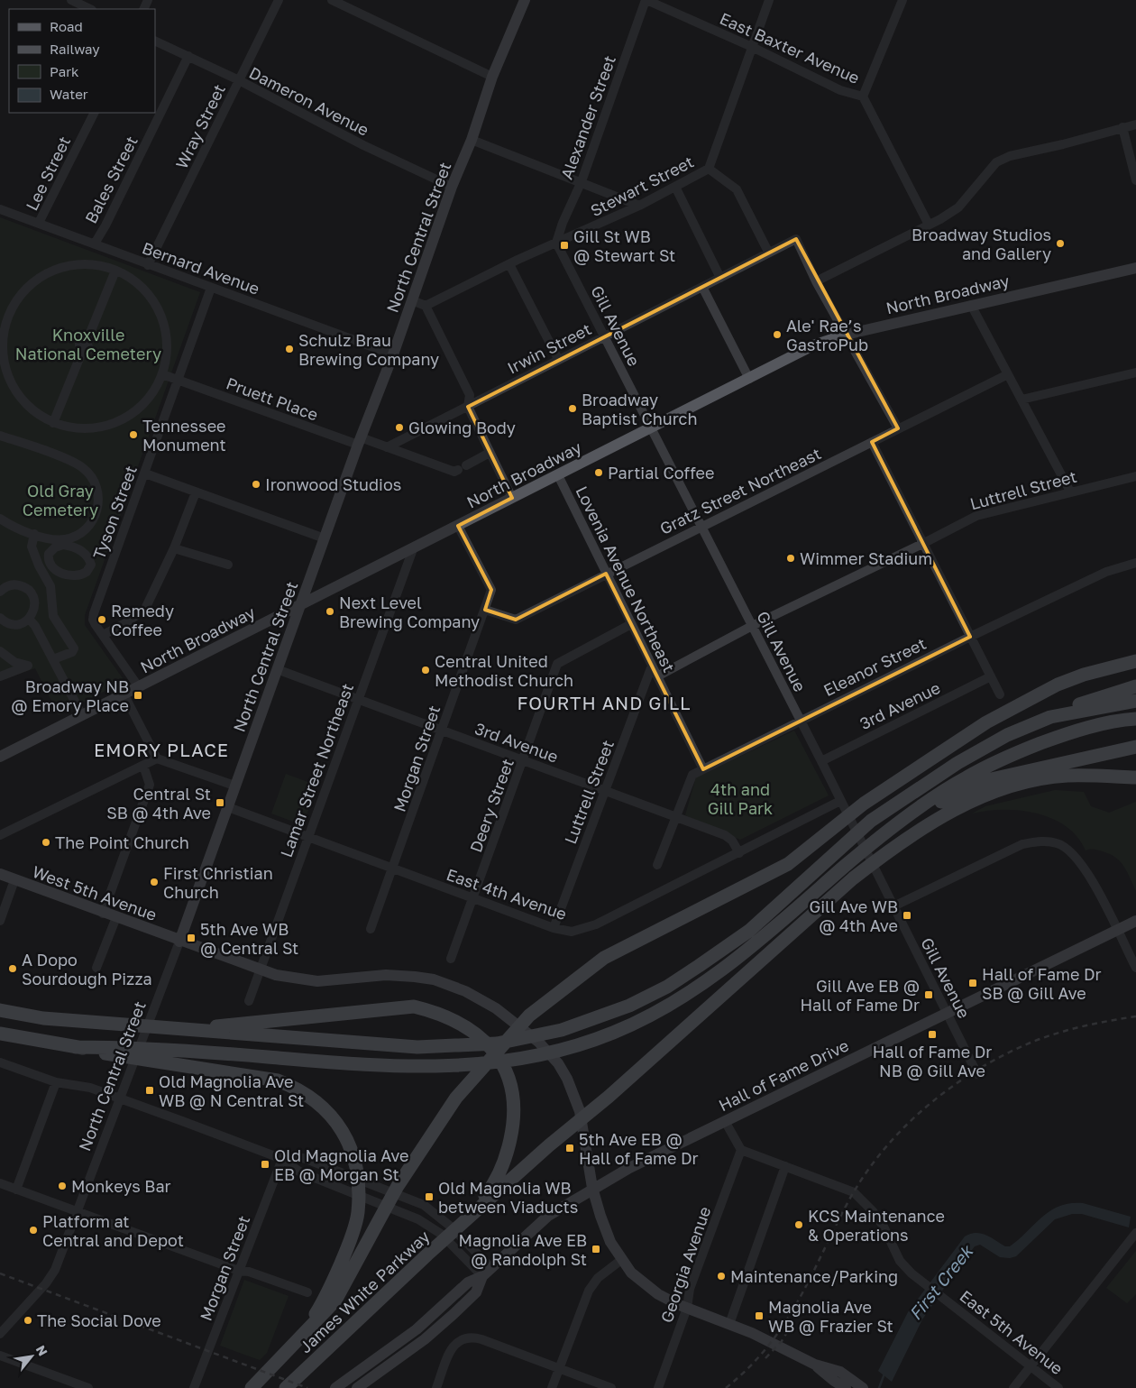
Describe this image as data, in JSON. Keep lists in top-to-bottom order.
{
  "streets": {
    "highway": ["James White Parkway"],
    "main road": [
      "North Central Street",
      "North Broadway",
      "West 5th Avenue",
      "Hall of Fame Drive"
    ],
    "street": [
      "East Baxter Avenue",
      "Dameron Avenue",
      "Alexander Street",
      "Wray Street",
      "Lee Street",
      "Bales Street",
      "Stewart Street",
      "Bernard Avenue",
      "Gill Avenue",
      "Irwin Street",
      "Pruett Place",
      "Luttrell Street",
      "Gratz Street Northeast",
      "Tyson Street",
      "Lovenia Avenue Northeast",
      "Eleanor Street",
      "3rd Avenue",
      "Morgan Street",
      "Lamar Street Northeast",
      "Deery Street",
      "East 4th Avenue",
      "Georgia Avenue",
      "East 5th Avenue"
    ]
  },
  "crossings": [
    ["East Baxter Avenue", "Alexander Street"],
    ["East Baxter Avenue", "Stewart Street"],
    ["Dameron Avenue", "Wray Street"],
    ["Dameron Avenue", "Bales Street"],
    ["Dameron Avenue", "North Central Street"],
    ["Alexander Street", "Stewart Street"],
    ["Alexander Street", "Gill Avenue"],
    ["Wray Street", "Bernard Avenue"],
    ["Lee Street", "Bernard Avenue"],
    ["Bales Street", "Bernard Avenue"],
    ["Stewart Street", "Gill Avenue"],
    ["North Central Street", "Bernard Avenue"],
    ["North Central Street", "North Broadway"],
    ["North Central Street", "Pruett Place"],
    ["North Central Street", "3rd Avenue"],
    ["North Central Street", "West 5th Avenue"],
    ["North Central Street", "East 4th Avenue"],
    ["Bernard Avenue", "Tyson Street"],
    ["North Broadway", "Gill Avenue"],
    ["North Broadway", "Tyson Street"],
    ["North Broadway", "Lovenia Avenue Northeast"],
    ["North Broadway", "Morgan Street"],
    ["North Broadway", "Lamar Street Northeast"],
    ["Gill Avenue", "Irwin Street"],
    ["Gill Avenue", "Luttrell Street"],
    ["Gill Avenue", "Gratz Street Northeast"],
    ["Gill Avenue", "Eleanor Street"],
    ["Gill Avenue", "3rd Avenue"],
    ["Gill Avenue", "East 4th Avenue"],
    ["Gill Avenue", "Hall of Fame Drive"],
    ["Irwin Street", "Pruett Place"],
    ["Pruett Place", "Tyson Street"],
    ["Luttrell Street", "Lovenia Avenue Northeast"],
    ["Luttrell Street", "3rd Avenue"],
    ["Luttrell Street", "East 4th Avenue"],
    ["Gratz Street Northeast", "Lovenia Avenue Northeast"],
    ["Gratz Street Northeast", "Morgan Street"],
    ["Lovenia Avenue Northeast", "Eleanor Street"],
    ["Lovenia Avenue Northeast", "Deery Street"],
    ["Eleanor Street", "3rd Avenue"],
    ["3rd Avenue", "Morgan Street"],
    ["3rd Avenue", "Lamar Street Northeast"],
    ["3rd Avenue", "Deery Street"],
    ["3rd Avenue", "East 4th Avenue"],
    ["Morgan Street", "East 4th Avenue"],
    ["Lamar Street Northeast", "East 4th Avenue"],
    ["Deery Street", "East 4th Avenue"],
    ["Georgia Avenue", "East 5th Avenue"]
  ],
  "districts": ["FOURTH AND GILL", "EMORY PLACE"],
  "water": ["First Creek"],
  "parks": ["Knoxville National Cemetery", "Old Gray Cemetery", "4th and Gill Park"],
  "places": {
    "other": [
      "Broadway Studios and Gallery",
      "Ale' Rae’s GastroPub",
      "Schulz Brau Brewing Company",
      "Broadway Baptist Church",
      "Glowing Body",
      "Tennessee Monument",
      "Partial Coffee",
      "Ironwood Studios",
      "Wimmer Stadium",
      "Next Level Brewing Company",
      "Remedy Coffee",
      "Central United Methodist Church",
      "The Point Church",
      "First Christian Church",
      "A Dopo Sourdough Pizza",
      "Monkeys Bar",
      "KCS Maintenance & Operations",
      "Platform at Central and Depot",
      "Maintenance/Parking",
      "The Social Dove"
    ],
    "transit": [
      "Gill St WB @ Stewart St",
      "Broadway NB @ Emory Place",
      "Central St SB @ 4th Ave",
      "Gill Ave WB @ 4th Ave",
      "5th Ave WB @ Central St",
      "Hall of Fame Dr SB @ Gill Ave",
      "Gill Ave EB @ Hall of Fame Dr",
      "Hall of Fame Dr NB @ Gill Ave",
      "Old Magnolia Ave WB @ N Central St",
      "5th Ave EB @ Hall of Fame Dr",
      "Old Magnolia Ave EB @ Morgan St",
      "Old Magnolia WB between Viaducts",
      "Magnolia Ave EB @ Randolph St",
      "Magnolia Ave WB @ Frazier St"
    ]
  },
  "legend": [
    "Road",
    "Railway",
    "Park",
    "Water"
  ],
  "north": "top right"
}
